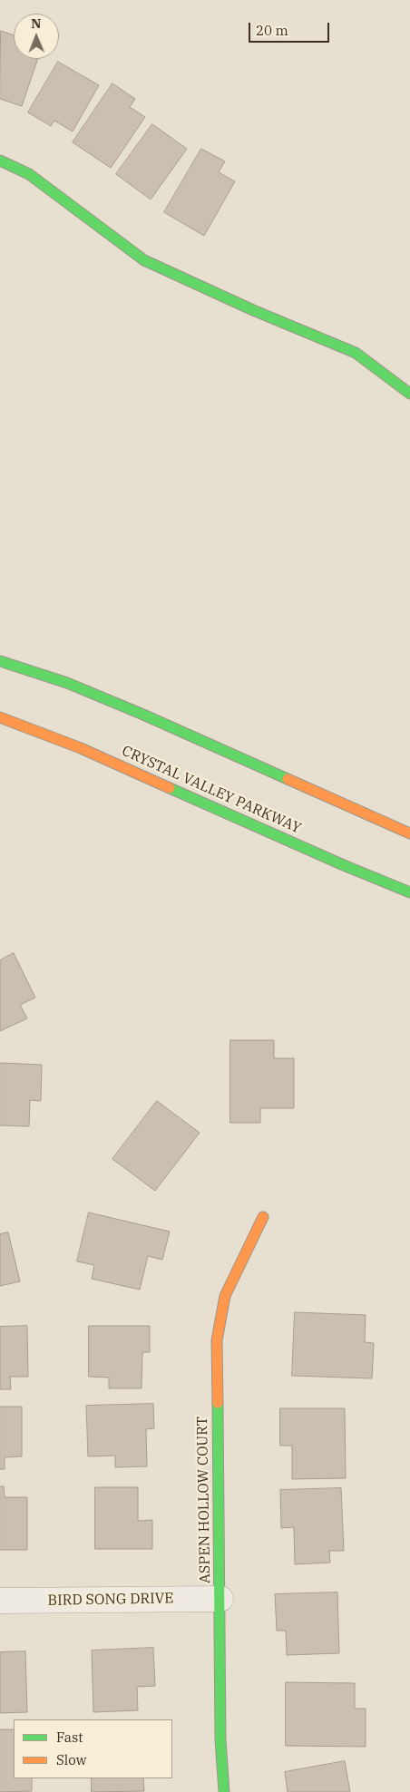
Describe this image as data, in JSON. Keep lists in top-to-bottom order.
{
  "streets": {
    "street": ["CRYSTAL VALLEY PARKWAY", "ASPEN HOLLOW COURT", "BIRD SONG DRIVE"]
  },
  "crossings": [
    ["ASPEN HOLLOW COURT", "BIRD SONG DRIVE"]
  ],
  "legend": ["Fast", "Slow"],
  "scale_bar": "20 m",
  "north": "top"
}
